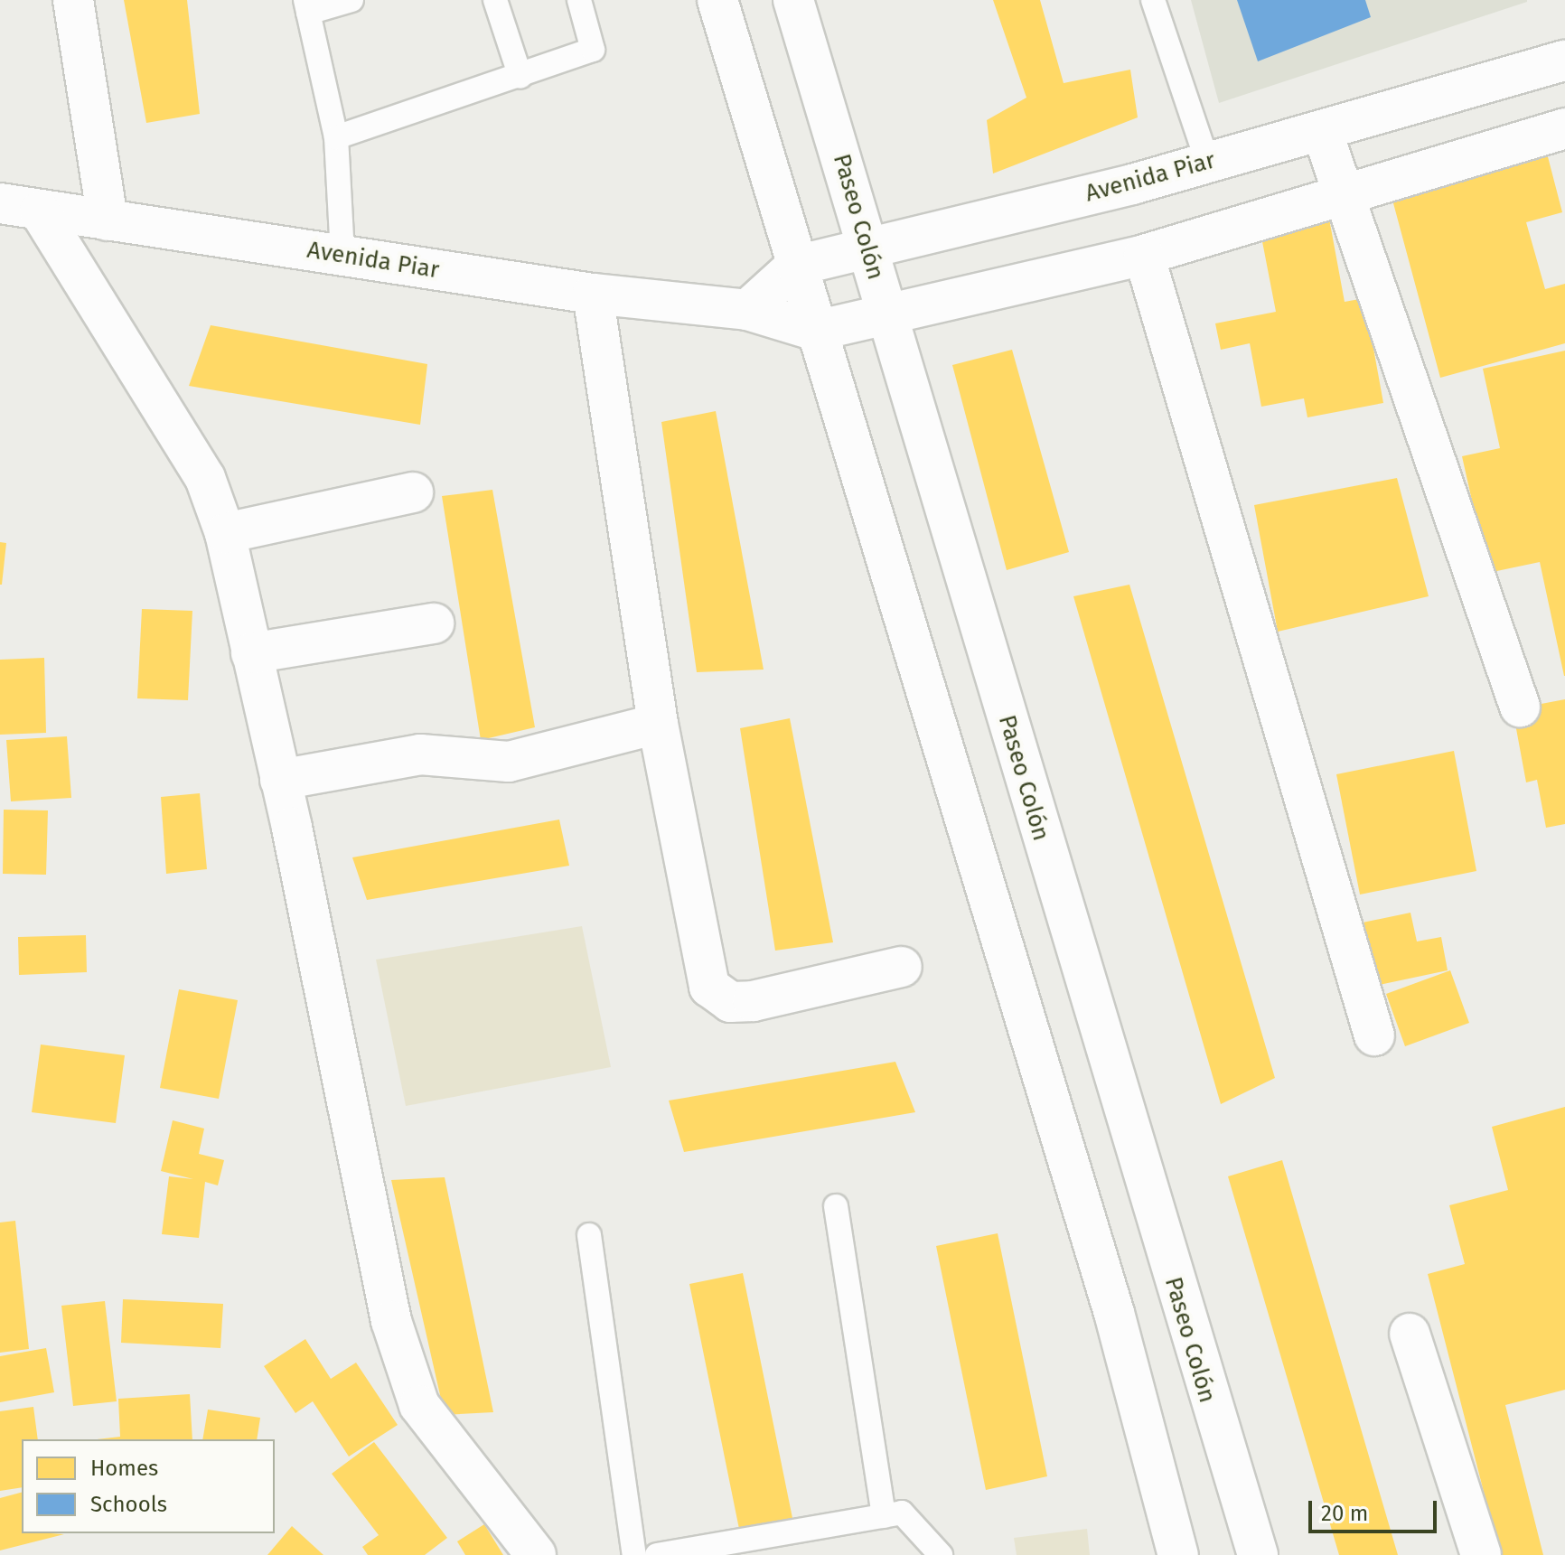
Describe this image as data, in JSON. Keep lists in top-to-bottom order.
{
  "streets": {
    "street": ["Avenida Piar", "Paseo Colón"]
  },
  "crossings": [
    ["Avenida Piar", "Paseo Colón"]
  ],
  "legend": ["Homes", "Schools"],
  "scale_bar": "20 m"
}
